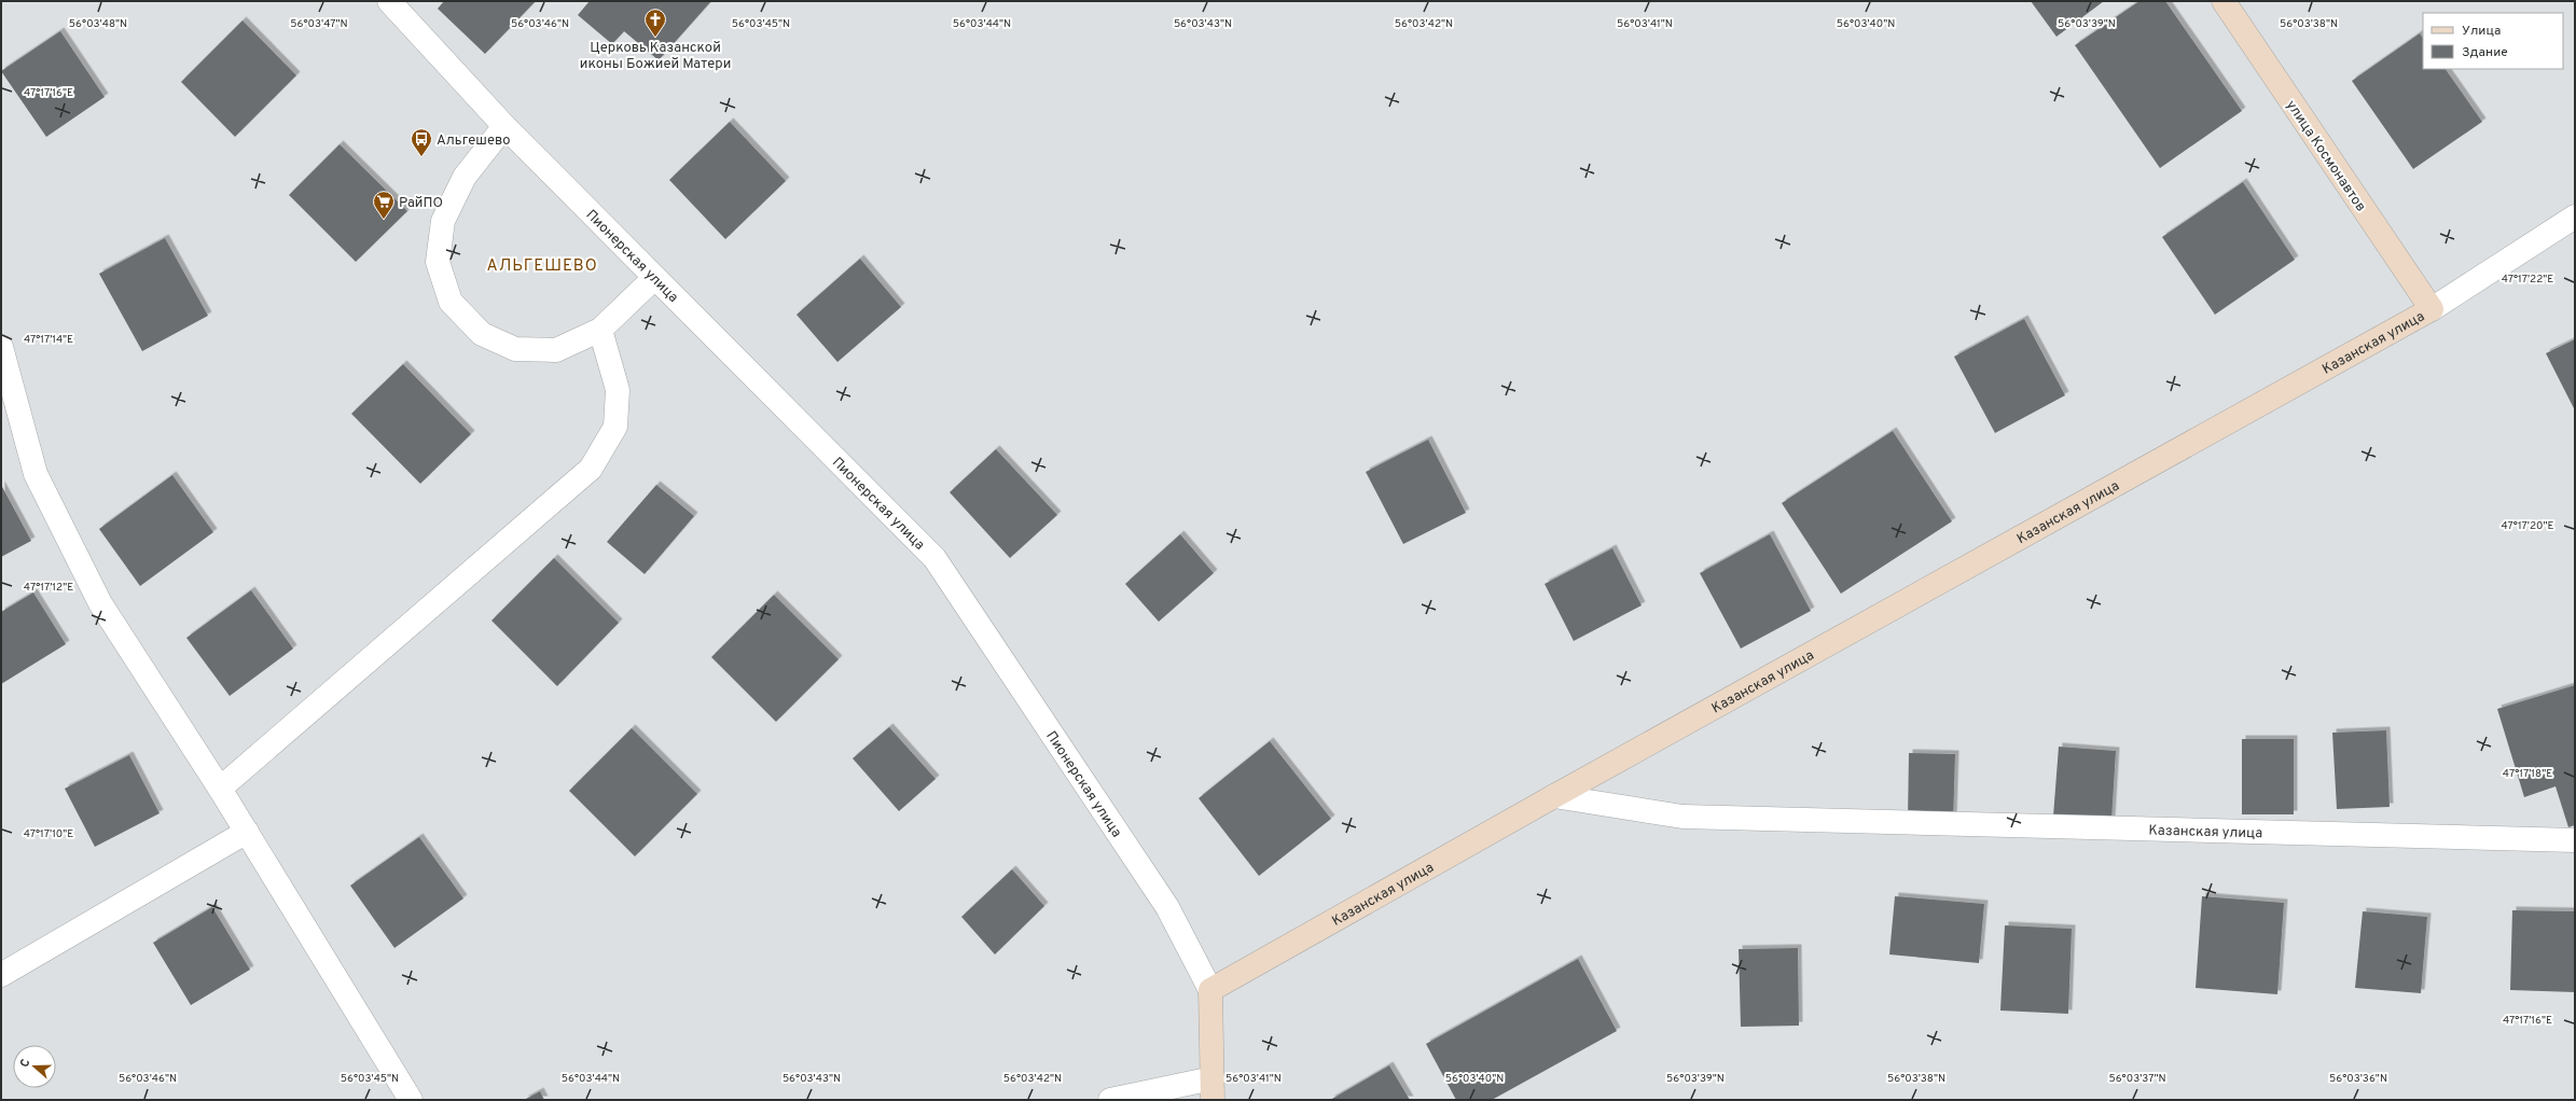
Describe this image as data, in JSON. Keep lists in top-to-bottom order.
{
  "streets": {
    "street": ["улица Космонавтов", "Пионерская улица", "Казанская улица"]
  },
  "crossings": [
    ["улица Космонавтов", "Казанская улица"],
    ["Пионерская улица", "Казанская улица"]
  ],
  "districts": ["АЛЬГЕШЕВО"],
  "places": {
    "church": ["Церковь Казанской иконы Божией Матери"],
    "bus stop": ["Альгешево"],
    "supermarket": ["РайПО"]
  },
  "legend": ["Улица", "Здание"],
  "north": "left",
  "coordinates": [
    "56°03'48\"N",
    "56°03'47\"N",
    "56°03'46\"N",
    "56°03'45\"N",
    "56°03'44\"N",
    "56°03'43\"N",
    "56°03'42\"N",
    "56°03'41\"N",
    "56°03'40\"N",
    "56°03'39\"N",
    "56°03'38\"N",
    "47°17'16\"E",
    "47°17'22\"E",
    "47°17'14\"E",
    "47°17'20\"E",
    "47°17'12\"E",
    "47°17'18\"E",
    "47°17'10\"E",
    "56°03'37\"N",
    "56°03'36\"N"
  ]
}
